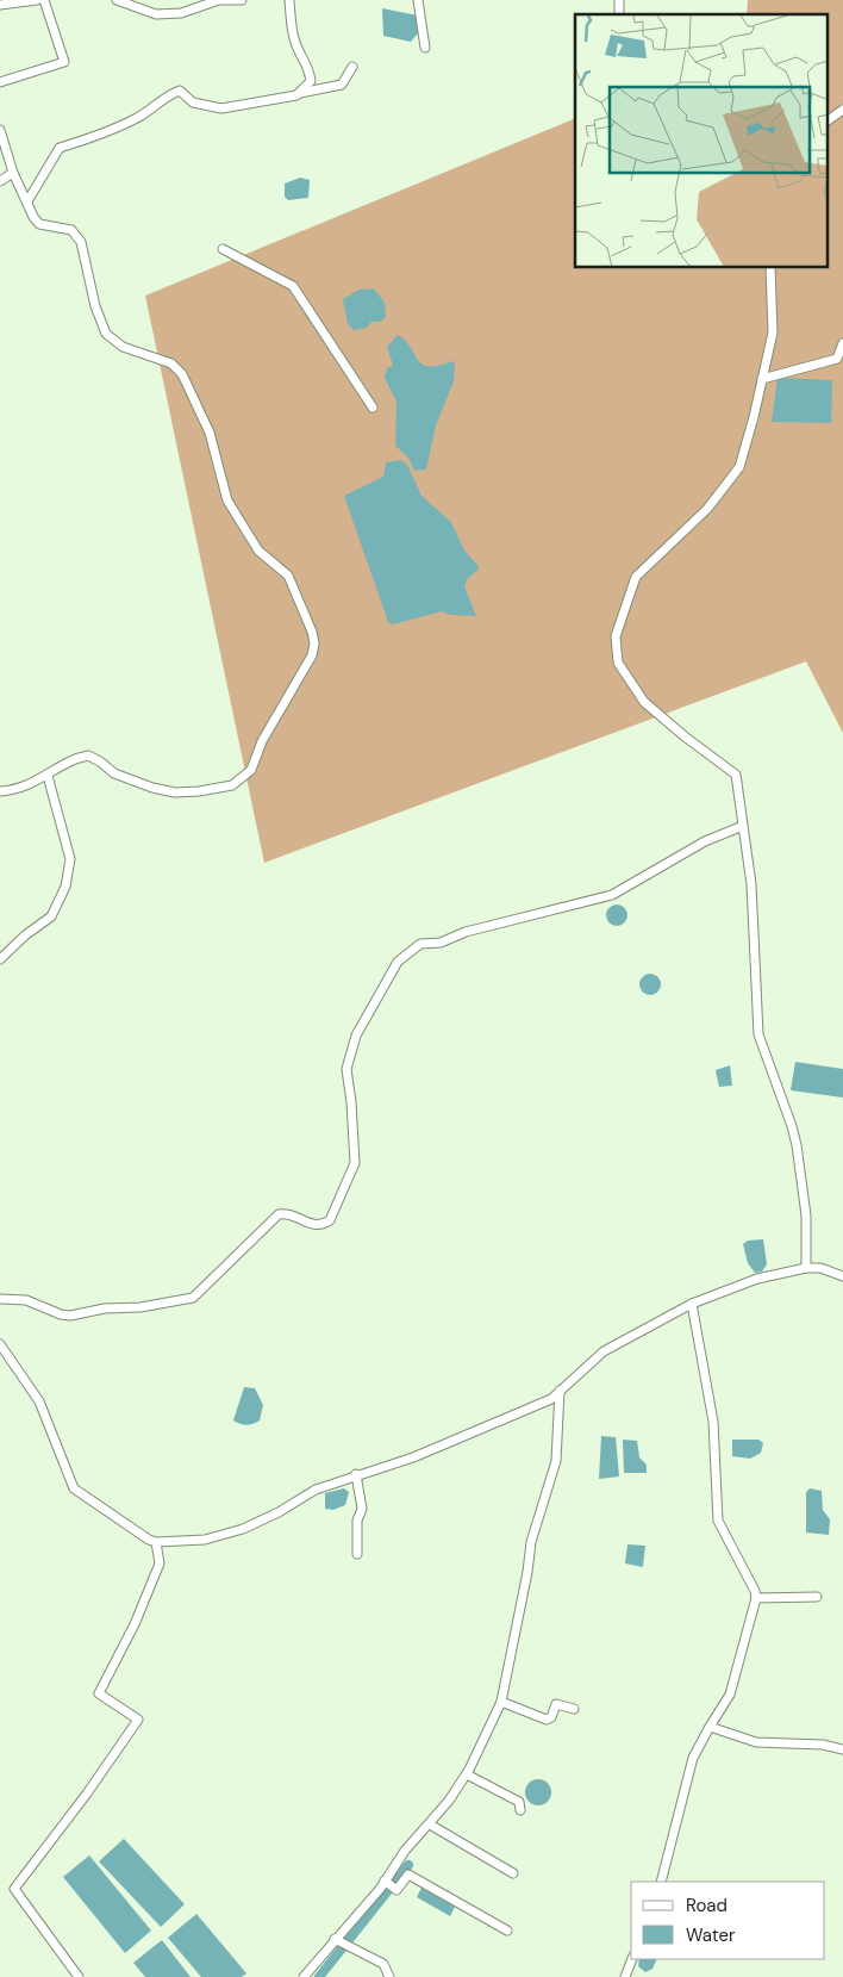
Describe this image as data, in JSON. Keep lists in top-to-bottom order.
{
  "legend": ["Road", "Water"]
}
